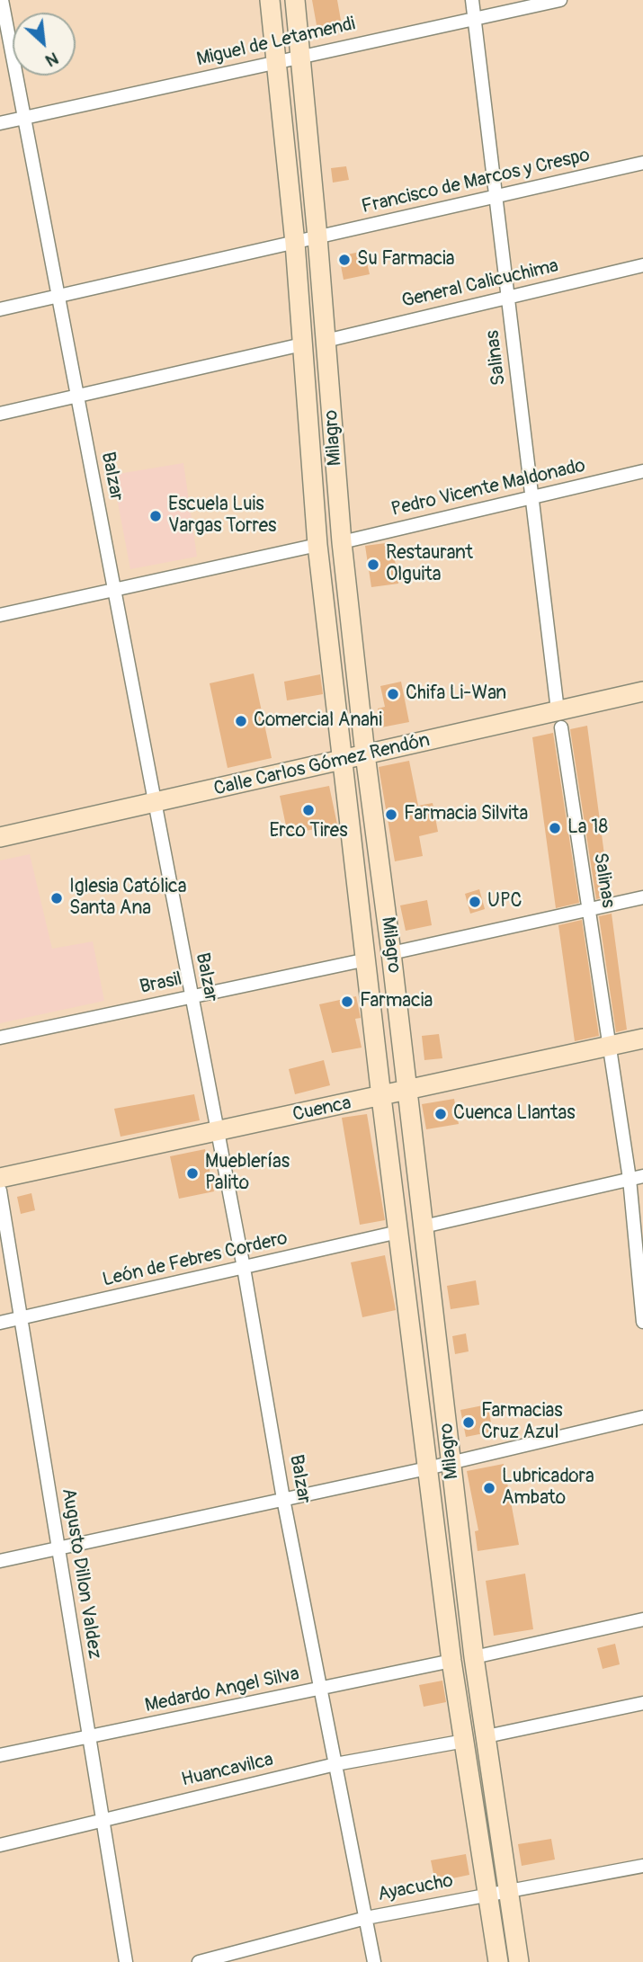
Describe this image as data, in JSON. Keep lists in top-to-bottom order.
{
  "streets": {
    "main road": ["Milagro", "Calle Carlos Gómez Rendón", "Cuenca"],
    "street": [
      "Miguel de Letamendi",
      "Francisco de Marcos y Crespo",
      "General Calicuchima",
      "Salinas",
      "Balzar",
      "Pedro Vicente Maldonado",
      "Brasil",
      "León de Febres Cordero",
      "Augusto Dillon Valdez",
      "Medardo Angel Silva",
      "Huancavilca",
      "Ayacucho"
    ]
  },
  "crossings": [
    ["Miguel de Letamendi", "Salinas"],
    ["Miguel de Letamendi", "Milagro"],
    ["Miguel de Letamendi", "Balzar"],
    ["Francisco de Marcos y Crespo", "Salinas"],
    ["Francisco de Marcos y Crespo", "Milagro"],
    ["General Calicuchima", "Salinas"],
    ["General Calicuchima", "Milagro"],
    ["Salinas", "Pedro Vicente Maldonado"],
    ["Salinas", "Calle Carlos Gómez Rendón"],
    ["Salinas", "Cuenca"],
    ["Milagro", "Pedro Vicente Maldonado"],
    ["Milagro", "Calle Carlos Gómez Rendón"],
    ["Milagro", "Brasil"],
    ["Milagro", "Cuenca"],
    ["Milagro", "León de Febres Cordero"],
    ["Milagro", "Medardo Angel Silva"],
    ["Milagro", "Huancavilca"],
    ["Milagro", "Ayacucho"],
    ["Balzar", "Calle Carlos Gómez Rendón"],
    ["Balzar", "Brasil"],
    ["Balzar", "Cuenca"],
    ["Balzar", "León de Febres Cordero"],
    ["Balzar", "Medardo Angel Silva"],
    ["Balzar", "Huancavilca"],
    ["Balzar", "Ayacucho"],
    ["León de Febres Cordero", "Augusto Dillon Valdez"],
    ["Augusto Dillon Valdez", "Medardo Angel Silva"],
    ["Augusto Dillon Valdez", "Huancavilca"]
  ],
  "places": [
    "Su Farmacia",
    "Escuela Luis Vargas Torres",
    "Restaurant Olguita",
    "Chifa Li-Wan",
    "Comercial Anahi",
    "Erco Tires",
    "Farmacia Silvita",
    "La 18",
    "Iglesia Católica Santa Ana",
    "UPC",
    "Farmacia",
    "Cuenca Llantas",
    "Mueblerías Palito",
    "Farmacias Cruz Azul",
    "Lubricadora Ambato"
  ],
  "north": "bottom right"
}
